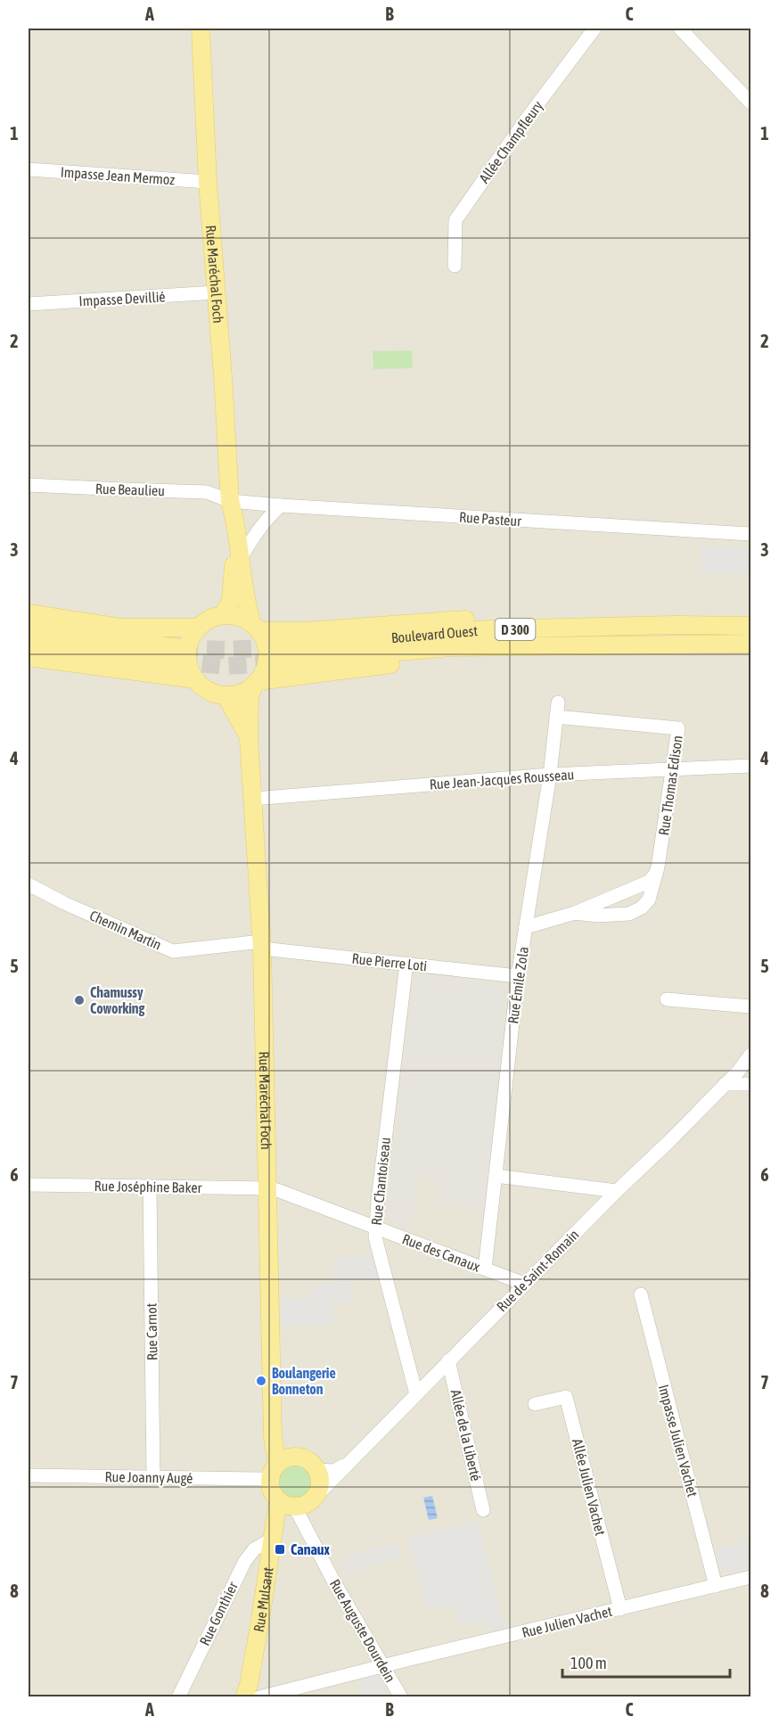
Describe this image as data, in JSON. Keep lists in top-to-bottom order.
{
  "streets": {
    "main road": [
      "Rue Maréchal Foch",
      "D 300",
      "Boulevard Ouest",
      "Rue Mulsant"
    ],
    "street": [
      "Allée Champfleury",
      "Impasse Jean Mermoz",
      "Impasse Devillié",
      "Rue Beaulieu",
      "Rue Pasteur",
      "Rue Jean-Jacques Rousseau",
      "Rue Thomas Edison",
      "Chemin Martin",
      "Rue Pierre Loti",
      "Rue Émile Zola",
      "Rue Chantoiseau",
      "Rue Joséphine Baker",
      "Rue des Canaux",
      "Rue de Saint-Romain",
      "Rue Carnot",
      "Allée de la Liberté",
      "Impasse Julien Vachet",
      "Rue Joanny Augé",
      "Allée Julien Vachet",
      "Rue Gonthier",
      "Rue Julien Vachet",
      "Rue Auguste Dourdein"
    ]
  },
  "crossings": [
    ["Impasse Jean Mermoz", "Rue Maréchal Foch"],
    ["Rue Maréchal Foch", "Impasse Devillié"],
    ["Rue Maréchal Foch", "Rue Beaulieu"],
    ["Rue Maréchal Foch", "Rue Pasteur"],
    ["Rue Maréchal Foch", "Rue Jean-Jacques Rousseau"],
    ["Rue Maréchal Foch", "Chemin Martin"],
    ["Rue Maréchal Foch", "Rue Pierre Loti"],
    ["Rue Maréchal Foch", "Rue Joséphine Baker"],
    ["Rue Maréchal Foch", "Rue des Canaux"],
    ["Rue Maréchal Foch", "Rue de Saint-Romain"],
    ["Rue Maréchal Foch", "Rue Joanny Augé"],
    ["Rue Maréchal Foch", "Rue Mulsant"],
    ["Rue Maréchal Foch", "Rue Auguste Dourdein"],
    ["Rue Beaulieu", "Rue Pasteur"],
    ["Rue Jean-Jacques Rousseau", "Rue Thomas Edison"],
    ["Rue Jean-Jacques Rousseau", "Rue Émile Zola"],
    ["Rue Thomas Edison", "Rue Émile Zola"],
    ["Chemin Martin", "Rue Pierre Loti"],
    ["Rue Pierre Loti", "Rue Émile Zola"],
    ["Rue Pierre Loti", "Rue Chantoiseau"],
    ["Rue Émile Zola", "Rue des Canaux"],
    ["Rue Chantoiseau", "Rue des Canaux"],
    ["Rue Chantoiseau", "Rue de Saint-Romain"],
    ["Rue Joséphine Baker", "Rue des Canaux"],
    ["Rue Joséphine Baker", "Rue Carnot"],
    ["Rue des Canaux", "Rue de Saint-Romain"],
    ["Rue de Saint-Romain", "Allée de la Liberté"],
    ["Rue de Saint-Romain", "Rue Joanny Augé"],
    ["Rue de Saint-Romain", "Rue Mulsant"],
    ["Rue de Saint-Romain", "Rue Auguste Dourdein"],
    ["Rue Carnot", "Rue Joanny Augé"],
    ["Impasse Julien Vachet", "Rue Julien Vachet"],
    ["Rue Joanny Augé", "Rue Mulsant"],
    ["Rue Joanny Augé", "Rue Auguste Dourdein"],
    ["Allée Julien Vachet", "Rue Julien Vachet"],
    ["Rue Mulsant", "Rue Gonthier"],
    ["Rue Mulsant", "Rue Auguste Dourdein"],
    ["Rue Julien Vachet", "Rue Auguste Dourdein"]
  ],
  "places": {
    "other": ["Chamussy Coworking", "Boulangerie Bonneton"],
    "transit": ["Canaux"]
  },
  "scale_bar": "100 m",
  "grid": {
    "columns": ["A", "B", "C"],
    "rows": [
      "1",
      "2",
      "3",
      "4",
      "5",
      "6",
      "7",
      "8"
    ]
  }
}
